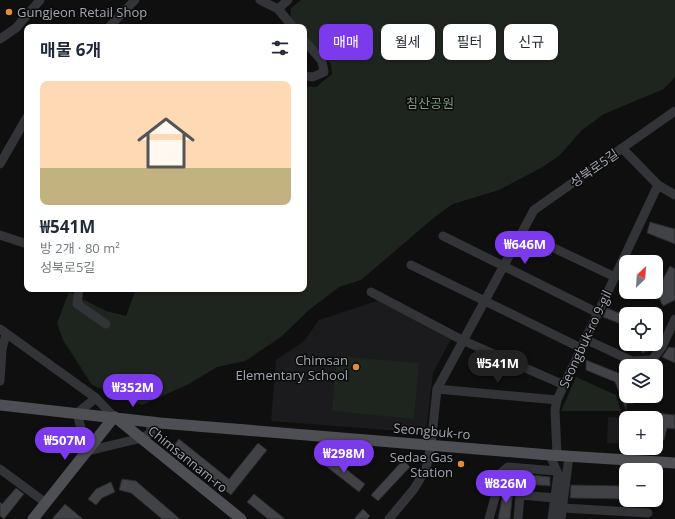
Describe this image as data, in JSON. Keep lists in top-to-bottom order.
{
  "streets": {
    "main road": ["Seongbuk-ro", "Chimsannam-ro"],
    "street": ["성북로5길", "Seongbuk-ro 9-gil"]
  },
  "crossings": [
    ["성북로5길", "Seongbuk-ro"],
    ["Seongbuk-ro 9-gil", "Seongbuk-ro"],
    ["Seongbuk-ro", "Chimsannam-ro"]
  ],
  "parks": ["침산공원"],
  "places": ["Gungjeon Retail Shop", "Chimsan Elementary School", "Sedae Gas Station"],
  "north": "top right",
  "page": {
    "chip": [
      "매매",
      "월세",
      "필터",
      "신규"
    ],
    "heading": "매물 6개",
    "list": [
      {
        "name": "₩541M",
        "note": "방 2개 · 80 m² · 성북로5길"
      }
    ],
    "price": [
      "₩646M",
      "₩541M",
      "₩352M",
      "₩507M",
      "₩298M",
      "₩826M"
    ],
    "map_buttons": ["+", "−"]
  }
}
